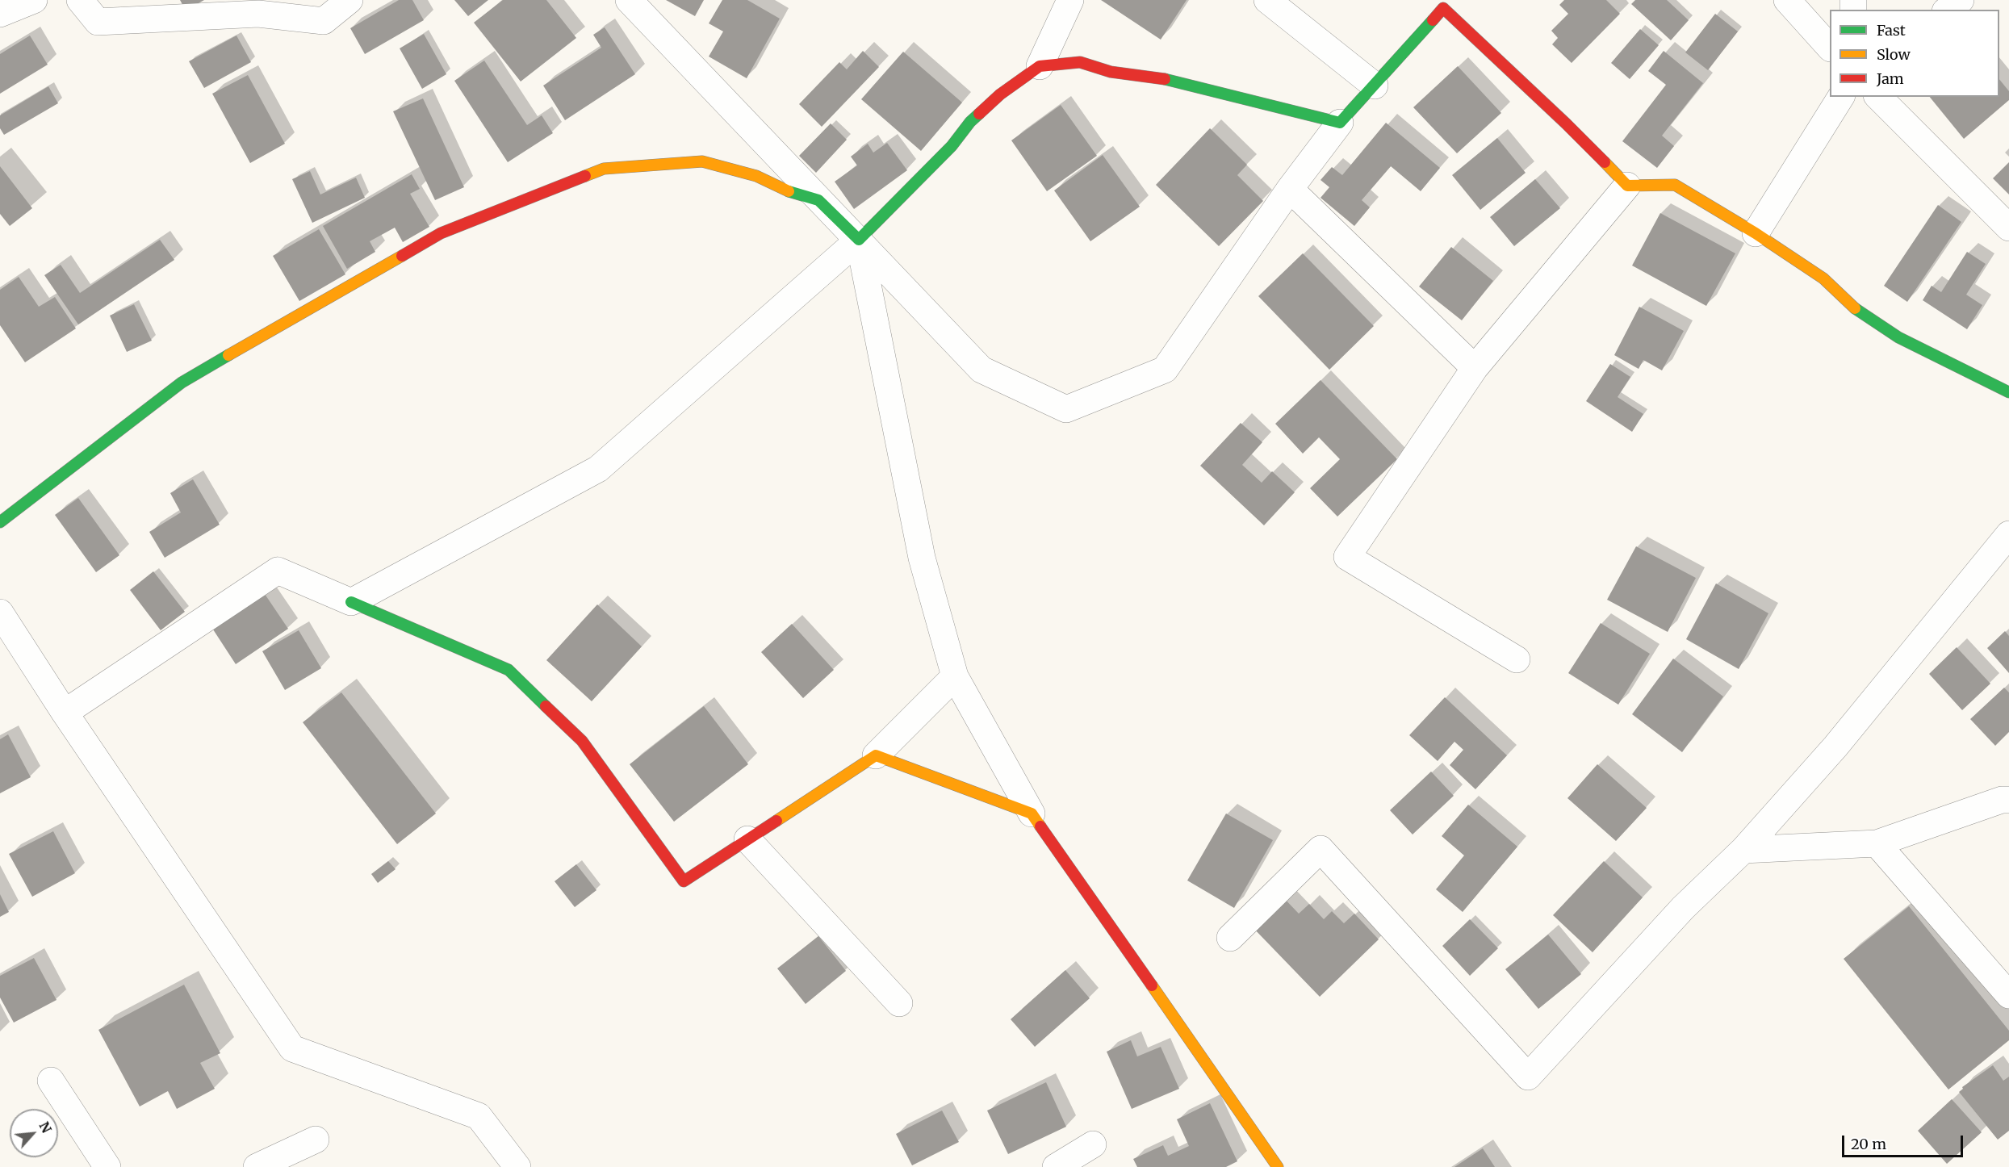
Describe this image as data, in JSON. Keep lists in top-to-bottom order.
{
  "legend": ["Fast", "Slow", "Jam"],
  "scale_bar": "20 m",
  "north": "top right"
}
